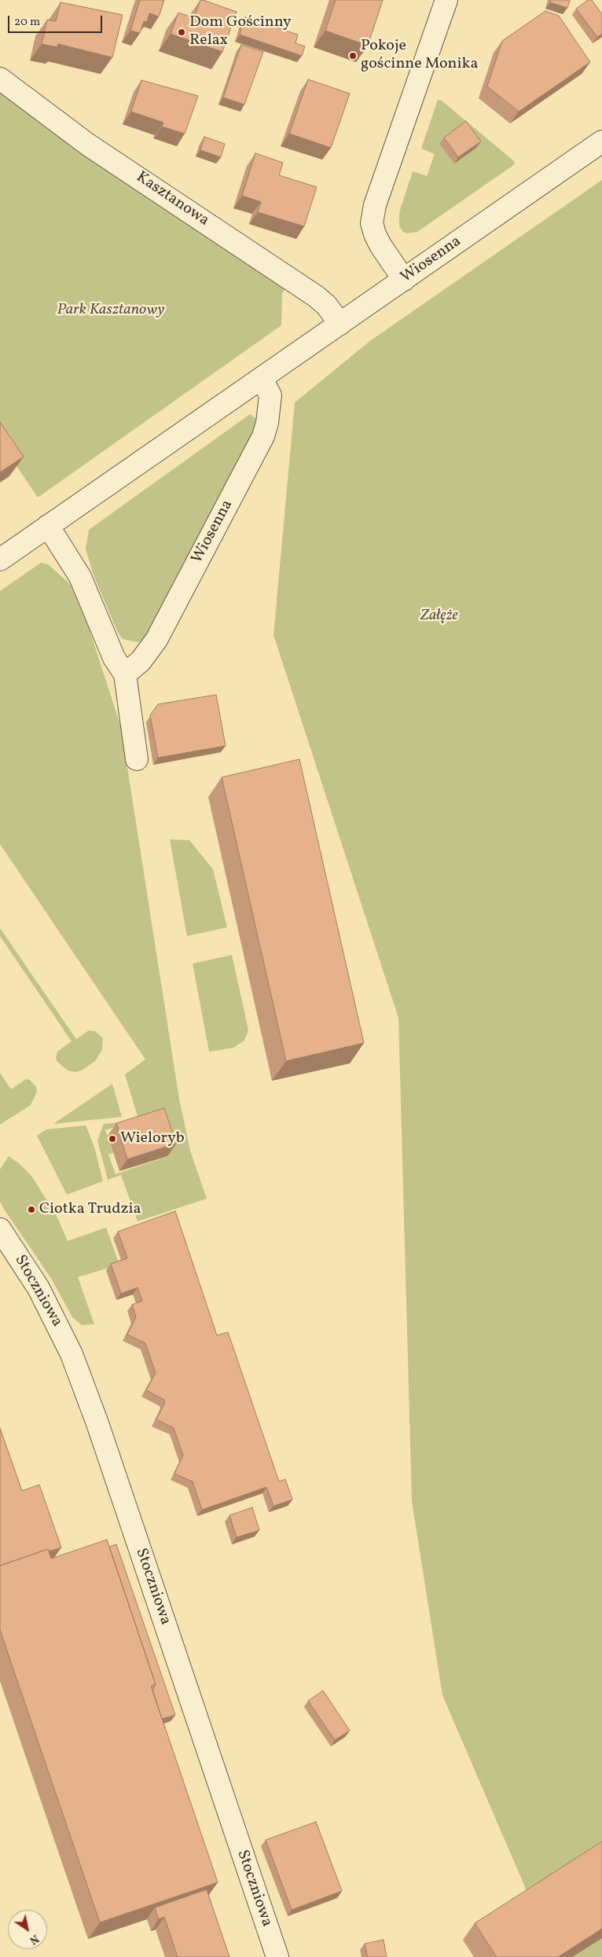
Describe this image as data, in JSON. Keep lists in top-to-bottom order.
{
  "streets": {
    "street": ["Kasztanowa", "Wiosenna", "Stoczniowa"]
  },
  "crossings": [
    ["Kasztanowa", "Wiosenna"]
  ],
  "parks": ["Park Kasztanowy", "Załęże"],
  "places": [
    "Dom Gościnny Relax",
    "Pokoje gościnne Monika",
    "Wieloryb",
    "Ciotka Trudzia"
  ],
  "scale_bar": "20 m",
  "north": "bottom right"
}
